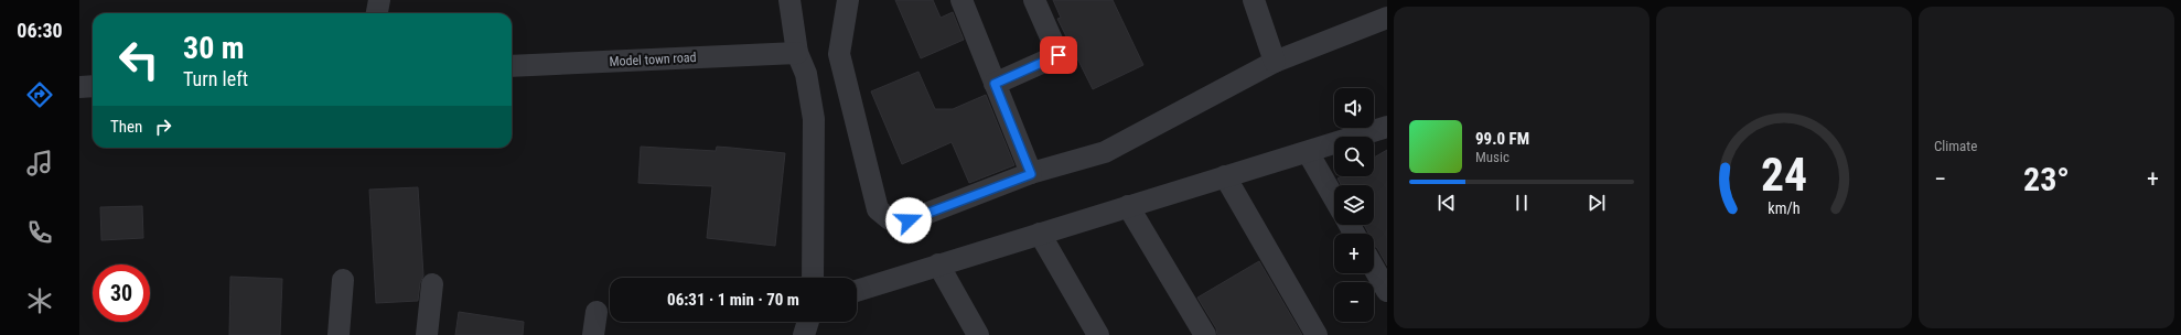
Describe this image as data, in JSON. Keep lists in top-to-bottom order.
{
  "streets": {
    "street": ["Model town road"]
  },
  "page": {
    "tabs": "06:30",
    "tile": "Climate",
    "turn": ["30 m", "Turn left"],
    "map_buttons": ["+", "−"],
    "then": "Then",
    "song": ["99.0 FM", "Music"],
    "heat": ["−", "23°", "+"],
    "limit": "30",
    "trip": "06:31 · 1 min · 70 m",
    "gauge": ["24", "km/h"]
  }
}
